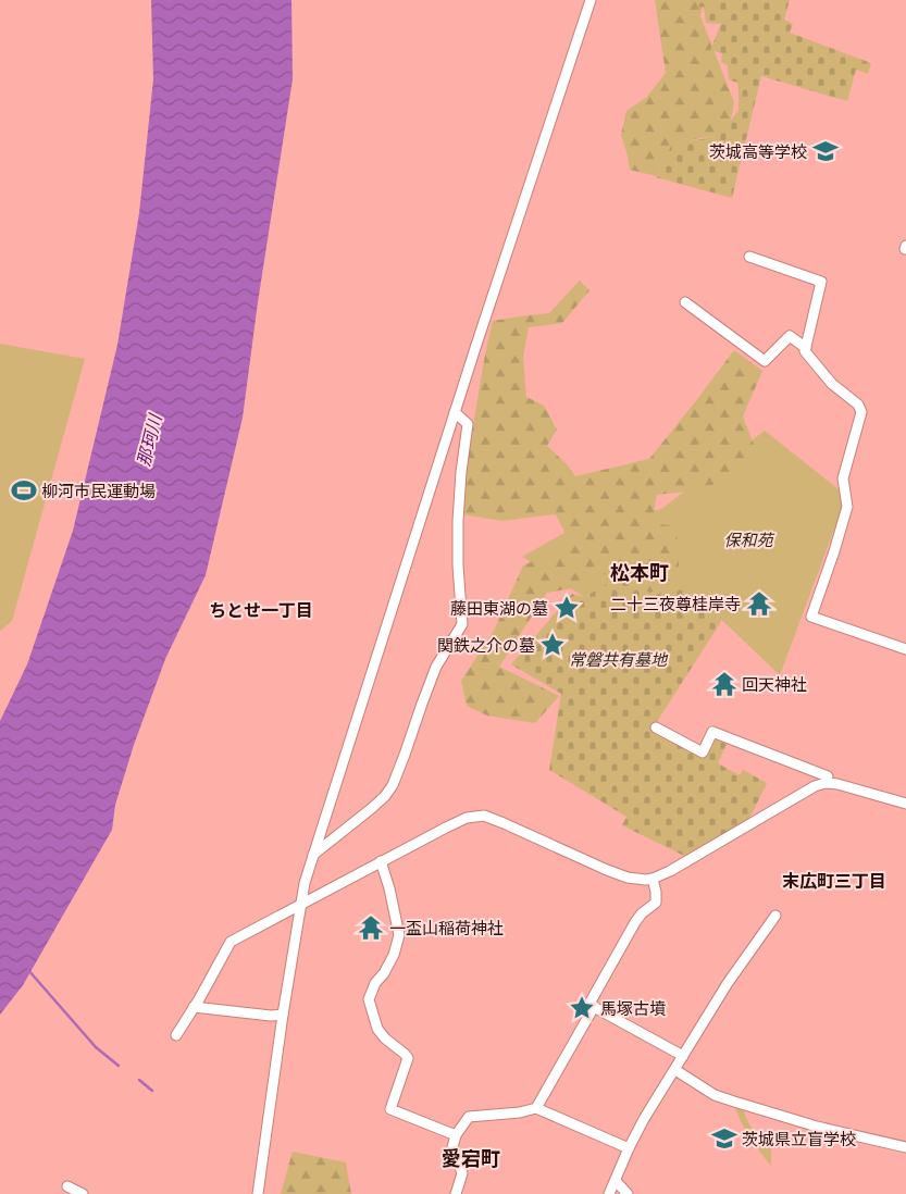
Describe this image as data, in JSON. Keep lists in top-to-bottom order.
{
  "districts": [
    "松本町",
    "ちとせ一丁目",
    "末広町三丁目",
    "愛宕町"
  ],
  "water": ["那珂川"],
  "parks": ["保和苑", "常磐共有墓地"],
  "places": {
    "school or university": ["茨城高等学校", "茨城県立盲学校"],
    "sports": ["柳河市民運動場"],
    "temple": ["二十三夜尊桂岸寺", "回天神社", "一盃山稲荷神社"],
    "place": ["藤田東湖の墓", "関鉄之介の墓", "馬塚古墳"]
  }
}
